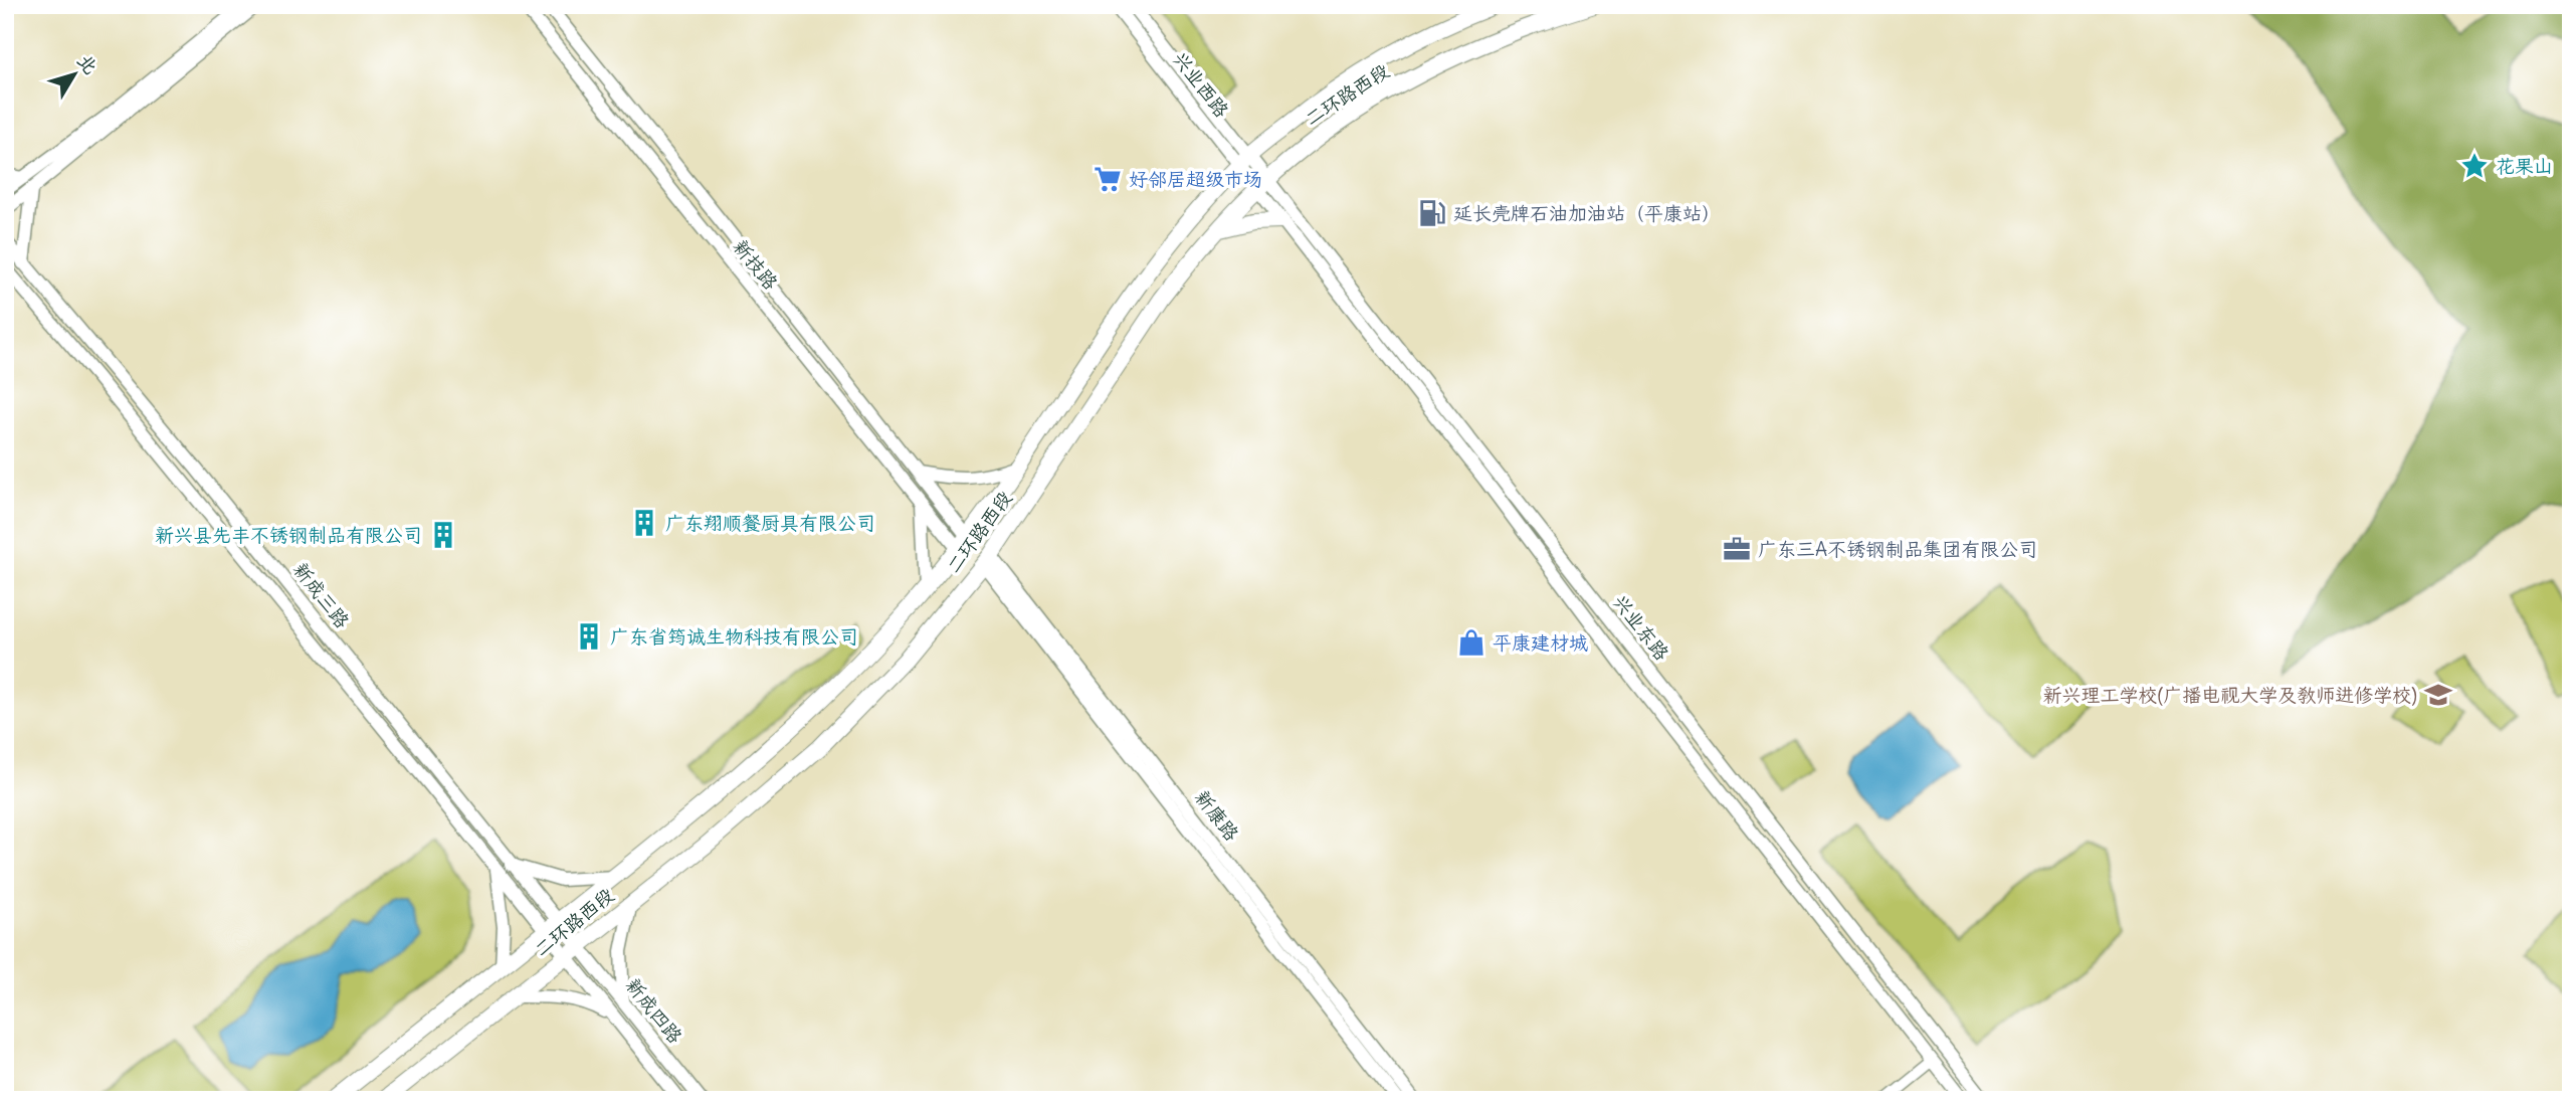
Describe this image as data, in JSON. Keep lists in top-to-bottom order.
{
  "streets": {
    "main road": ["二环路西段"],
    "street": [
      "兴业西路",
      "新技路",
      "新成三路",
      "兴业东路",
      "新康路",
      "新成四路"
    ]
  },
  "crossings": [
    ["兴业西路", "二环路西段"],
    ["兴业西路", "兴业东路"],
    ["二环路西段", "新技路"],
    ["二环路西段", "新成三路"],
    ["二环路西段", "兴业东路"],
    ["二环路西段", "新康路"],
    ["二环路西段", "新成四路"],
    ["新成三路", "新成四路"]
  ],
  "places": {
    "place": ["花果山"],
    "supermarket": ["好邻居超级市场"],
    "fuel station": ["延长壳牌石油加油站（平康站）"],
    "building": ["广东翔顺餐厨具有限公司", "新兴县先丰不锈钢制品有限公司", "广东省筠诚生物科技有限公司"],
    "office": ["广东三A不锈钢制品集团有限公司"],
    "shop": ["平康建材城"],
    "school or university": ["新兴理工学校(广播电视大学及教师进修学校)"]
  },
  "north": "top right"
}
